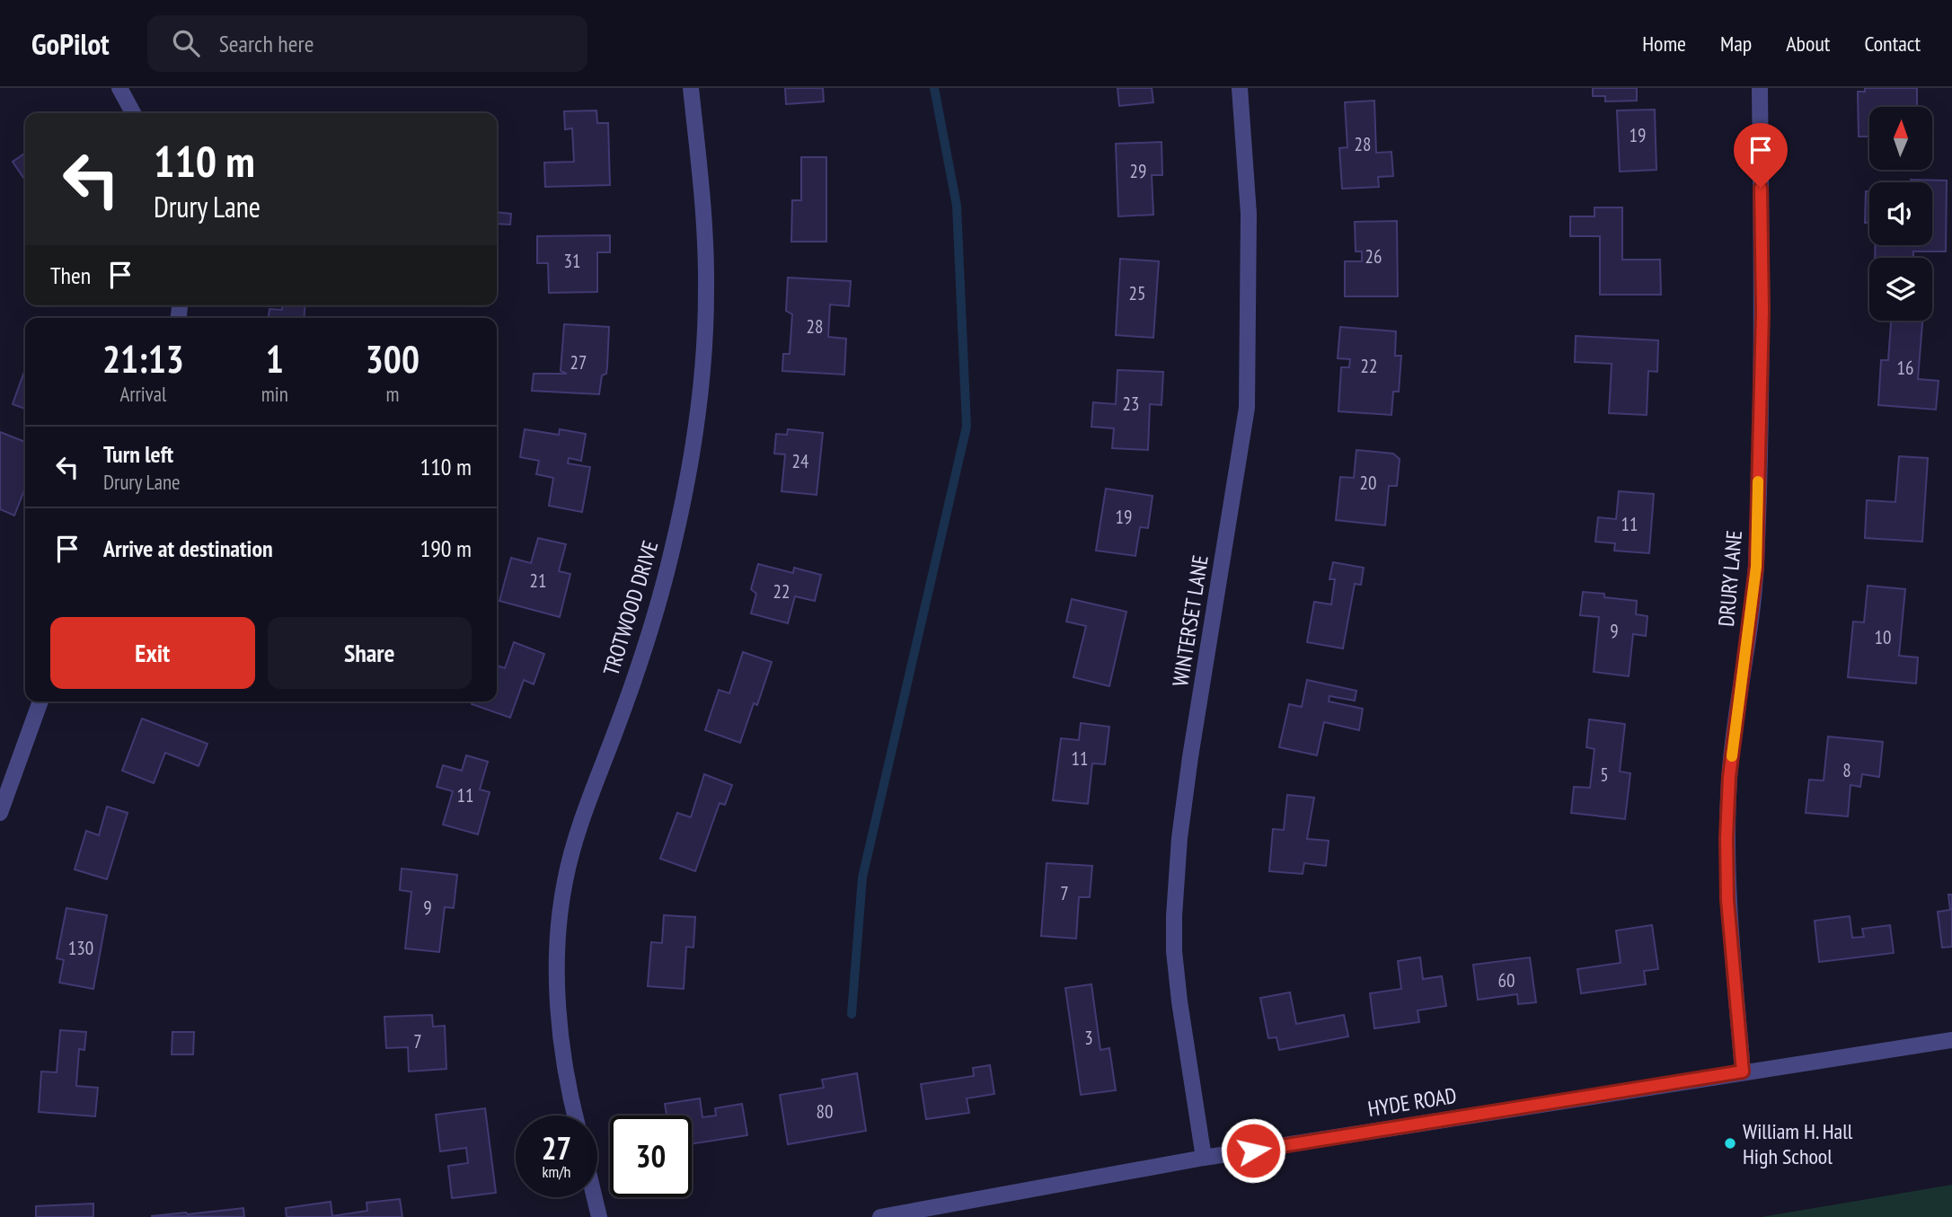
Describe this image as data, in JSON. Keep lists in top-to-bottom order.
{
  "streets": {
    "street": [
      "DRURY LANE",
      "TROTWOOD DRIVE",
      "WINTERSET LANE",
      "HYDE ROAD"
    ]
  },
  "crossings": [
    ["DRURY LANE", "HYDE ROAD"],
    ["WINTERSET LANE", "HYDE ROAD"]
  ],
  "places": ["William H. Hall High School"],
  "house_numbers": [
    "19",
    "28",
    "29",
    "26",
    "31",
    "25",
    "28",
    "27",
    "22",
    "16",
    "23",
    "24",
    "20",
    "19",
    "11",
    "21",
    "22",
    "9",
    "10",
    "11",
    "8",
    "5",
    "11",
    "7",
    "9",
    "130",
    "60",
    "3",
    "7",
    "80"
  ],
  "north": "top",
  "page": {
    "header": "GoPilot",
    "search": "Search here",
    "nav": [
      "Home",
      "Map",
      "About",
      "Contact"
    ],
    "turn": ["110 m", "Drury Lane"],
    "then": "Then",
    "eta": [
      "21:13",
      "Arrival",
      "1",
      "min",
      "300",
      "m"
    ],
    "list": [
      {
        "name": "Turn left",
        "note": "Drury Lane",
        "value": "110 m"
      },
      {
        "name": "Arrive at destination",
        "value": "190 m"
      }
    ],
    "buttons": ["Exit", "Share"],
    "speed": "27 km/h",
    "limit": "30"
  }
}
